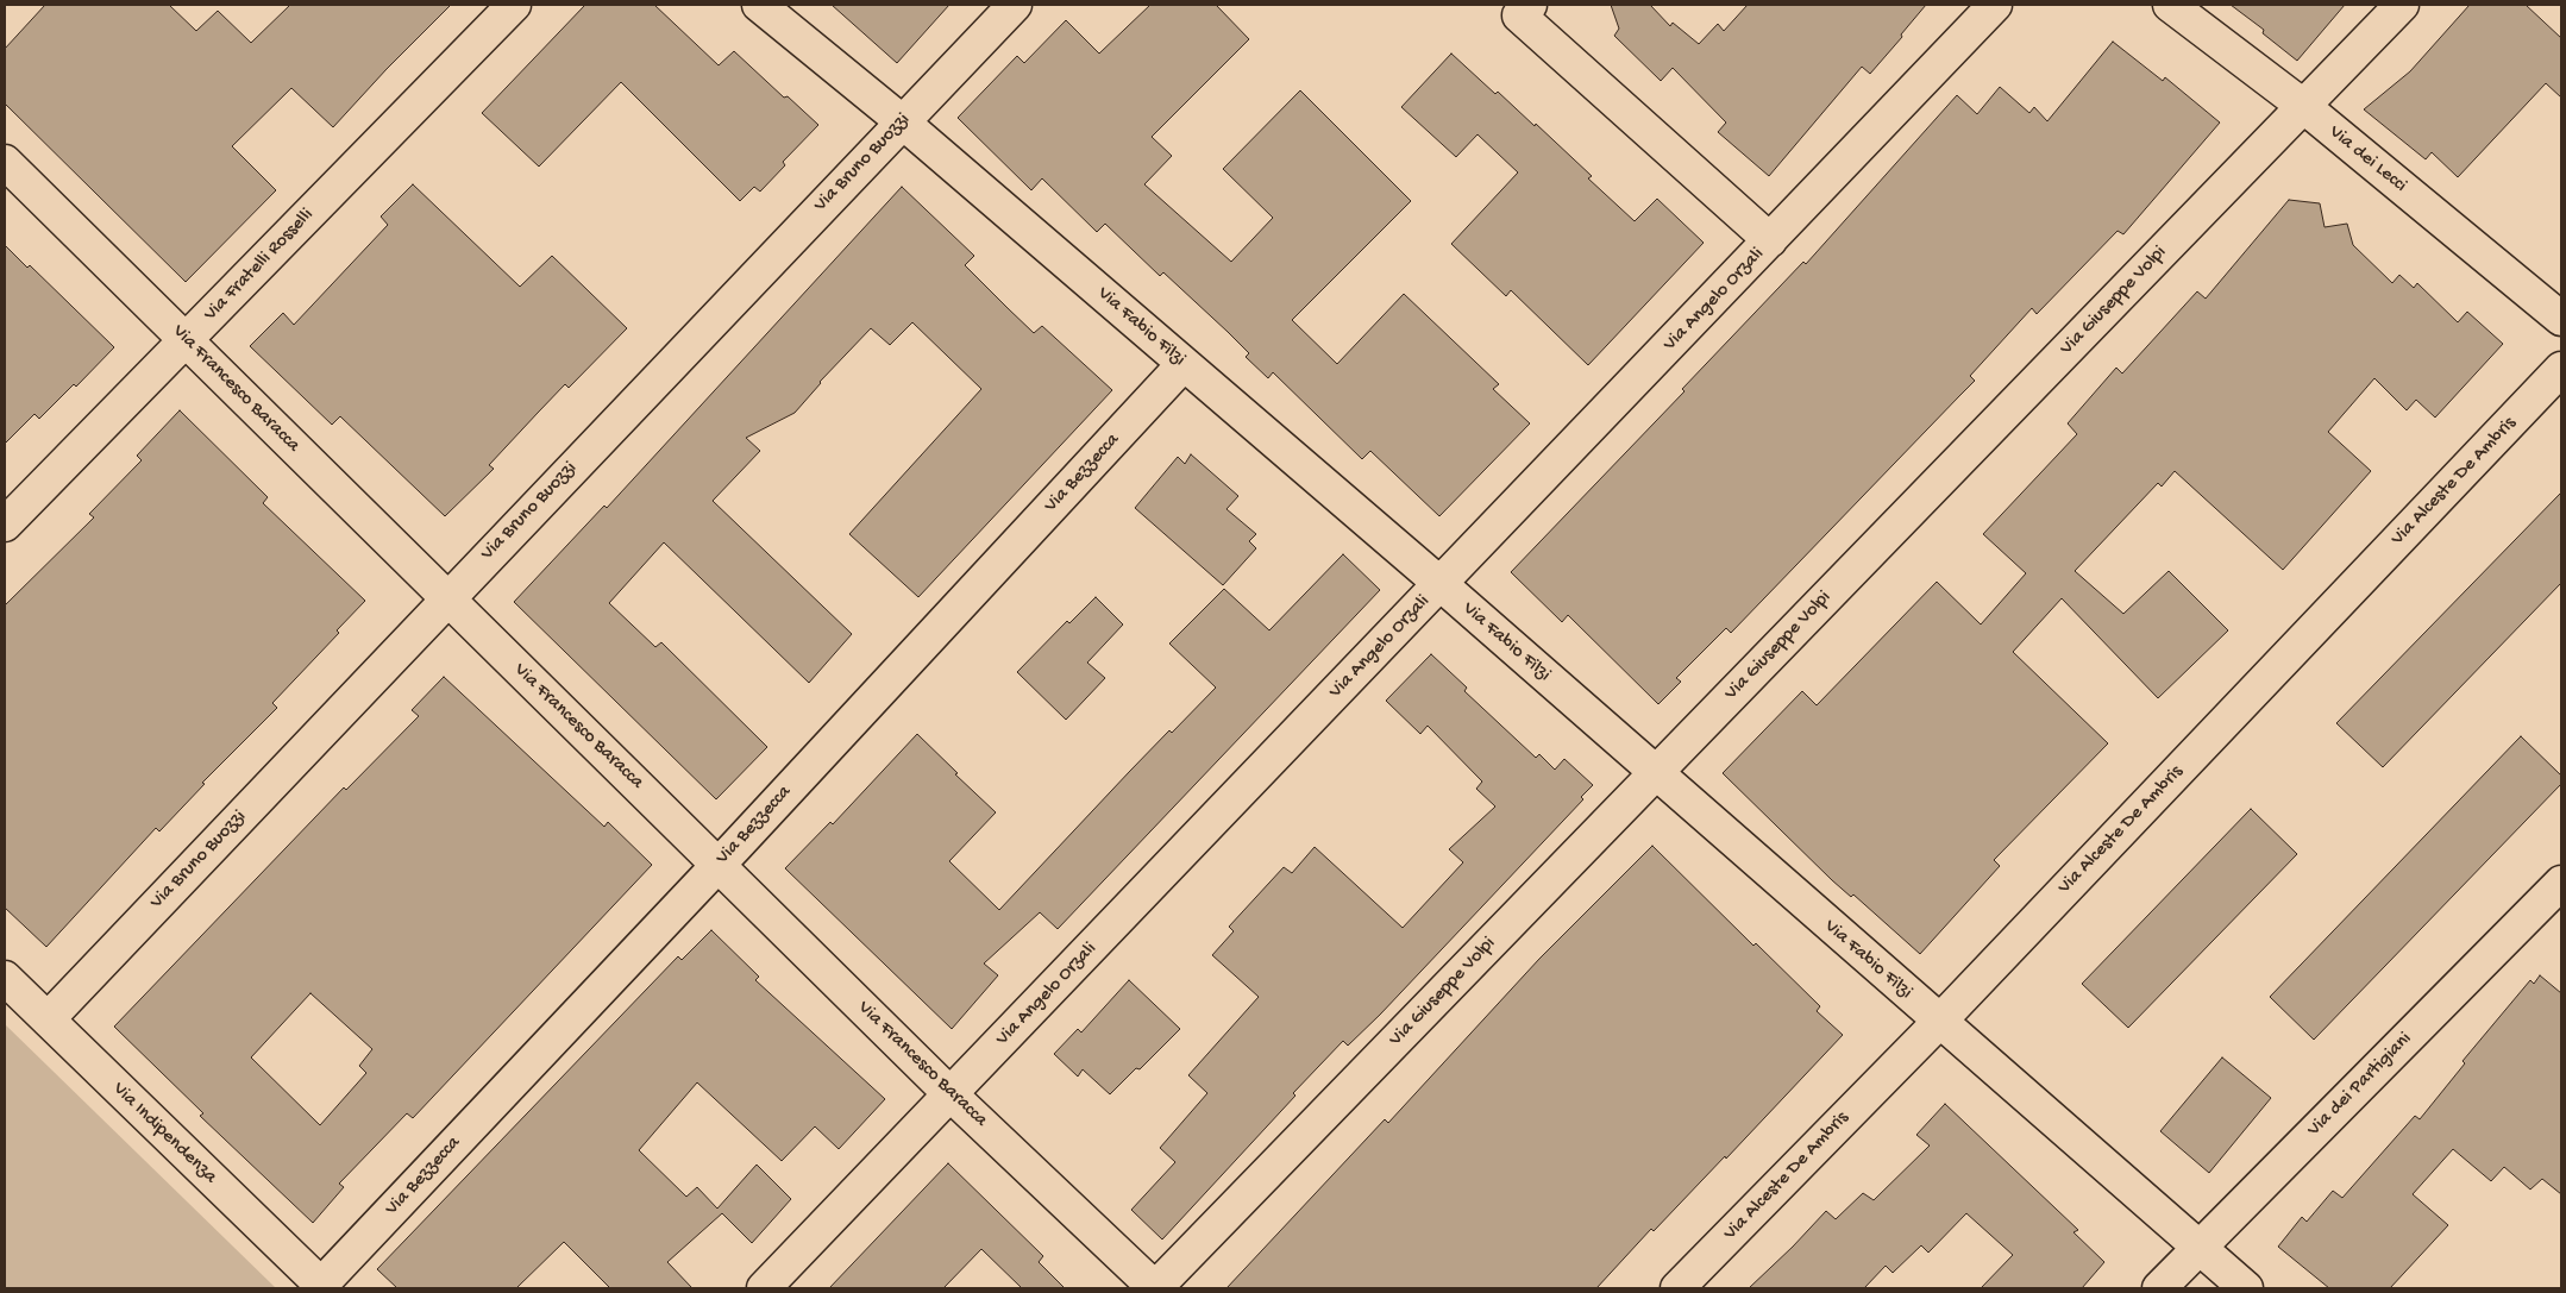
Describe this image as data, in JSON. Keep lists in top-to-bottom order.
{
  "streets": {
    "street": [
      "Via dei Lecci",
      "Via Bruno Buozzi",
      "Via Fratelli Rosselli",
      "Via Angelo Orzali",
      "Via Giuseppe Volpi",
      "Via Fabio Filzi",
      "Via Francesco Baracca",
      "Via Bezzecca",
      "Via Alceste De Ambris",
      "Via dei Partigiani",
      "Via Indipendenza"
    ]
  },
  "crossings": [
    ["Via dei Lecci", "Via Giuseppe Volpi"],
    ["Via Bruno Buozzi", "Via Fabio Filzi"],
    ["Via Bruno Buozzi", "Via Francesco Baracca"],
    ["Via Bruno Buozzi", "Via Indipendenza"],
    ["Via Fratelli Rosselli", "Via Francesco Baracca"],
    ["Via Angelo Orzali", "Via Fabio Filzi"],
    ["Via Angelo Orzali", "Via Francesco Baracca"],
    ["Via Giuseppe Volpi", "Via Fabio Filzi"],
    ["Via Giuseppe Volpi", "Via Francesco Baracca"],
    ["Via Fabio Filzi", "Via Bezzecca"],
    ["Via Fabio Filzi", "Via Alceste De Ambris"],
    ["Via Fabio Filzi", "Via dei Partigiani"],
    ["Via Francesco Baracca", "Via Bezzecca"],
    ["Via Bezzecca", "Via Indipendenza"]
  ]
}
